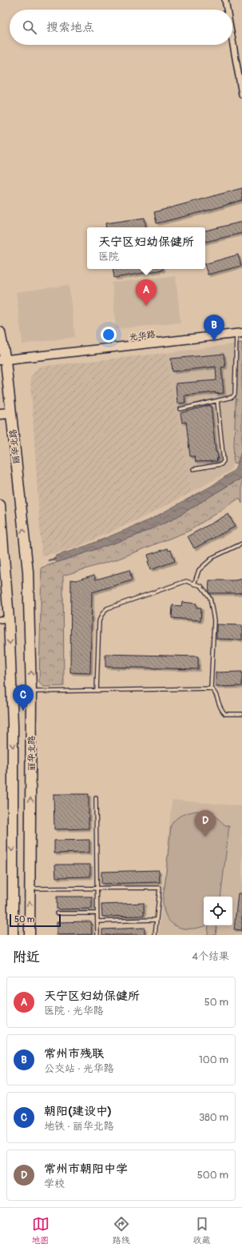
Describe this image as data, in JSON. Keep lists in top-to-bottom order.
{
  "streets": {
    "main road": ["光华路", "丽华北路"]
  },
  "crossings": [
    ["光华路", "丽华北路"]
  ],
  "scale_bar": "50 m",
  "page": {
    "search": "搜索地点",
    "popup": ["天宁区妇幼保健所", "医院"],
    "pins": [
      "A",
      "B",
      "C",
      "D"
    ],
    "scale": "50 m",
    "heading": ["附近", "4个结果"],
    "list": [
      {
        "mark": "A",
        "name": "天宁区妇幼保健所",
        "note": "医院 · 光华路",
        "value": "50 m"
      },
      {
        "mark": "B",
        "name": "常州市残联",
        "note": "公交站 · 光华路",
        "value": "100 m"
      },
      {
        "mark": "C",
        "name": "朝阳(建设中)",
        "note": "地铁 · 丽华北路",
        "value": "380 m"
      },
      {
        "mark": "D",
        "name": "常州市朝阳中学",
        "note": "学校",
        "value": "500 m"
      }
    ],
    "nav": ["地图", "路线", "收藏"]
  }
}
